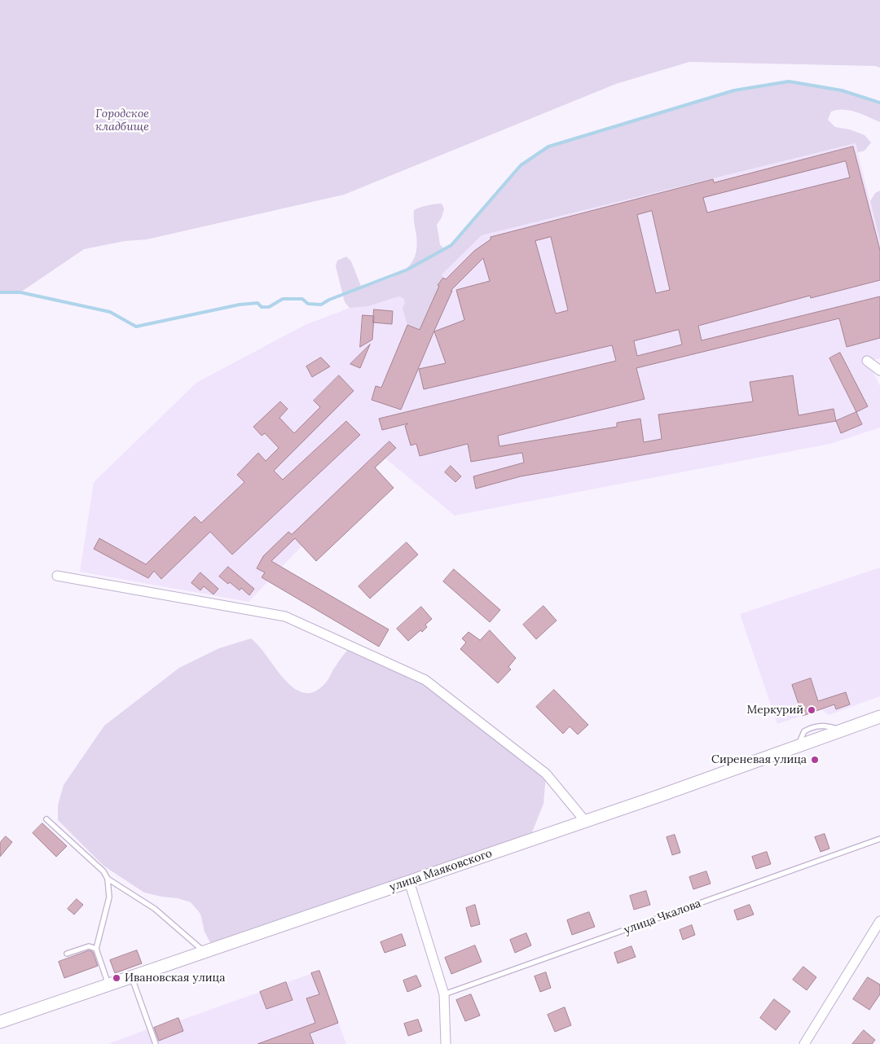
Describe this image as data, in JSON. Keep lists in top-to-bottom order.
{
  "streets": {
    "street": ["улица Маяковского"],
    "lane": ["улица Чкалова"]
  },
  "parks": ["Городское кладбище"],
  "places": ["Меркурий", "Сиреневая улица", "Ивановская улица"]
}
